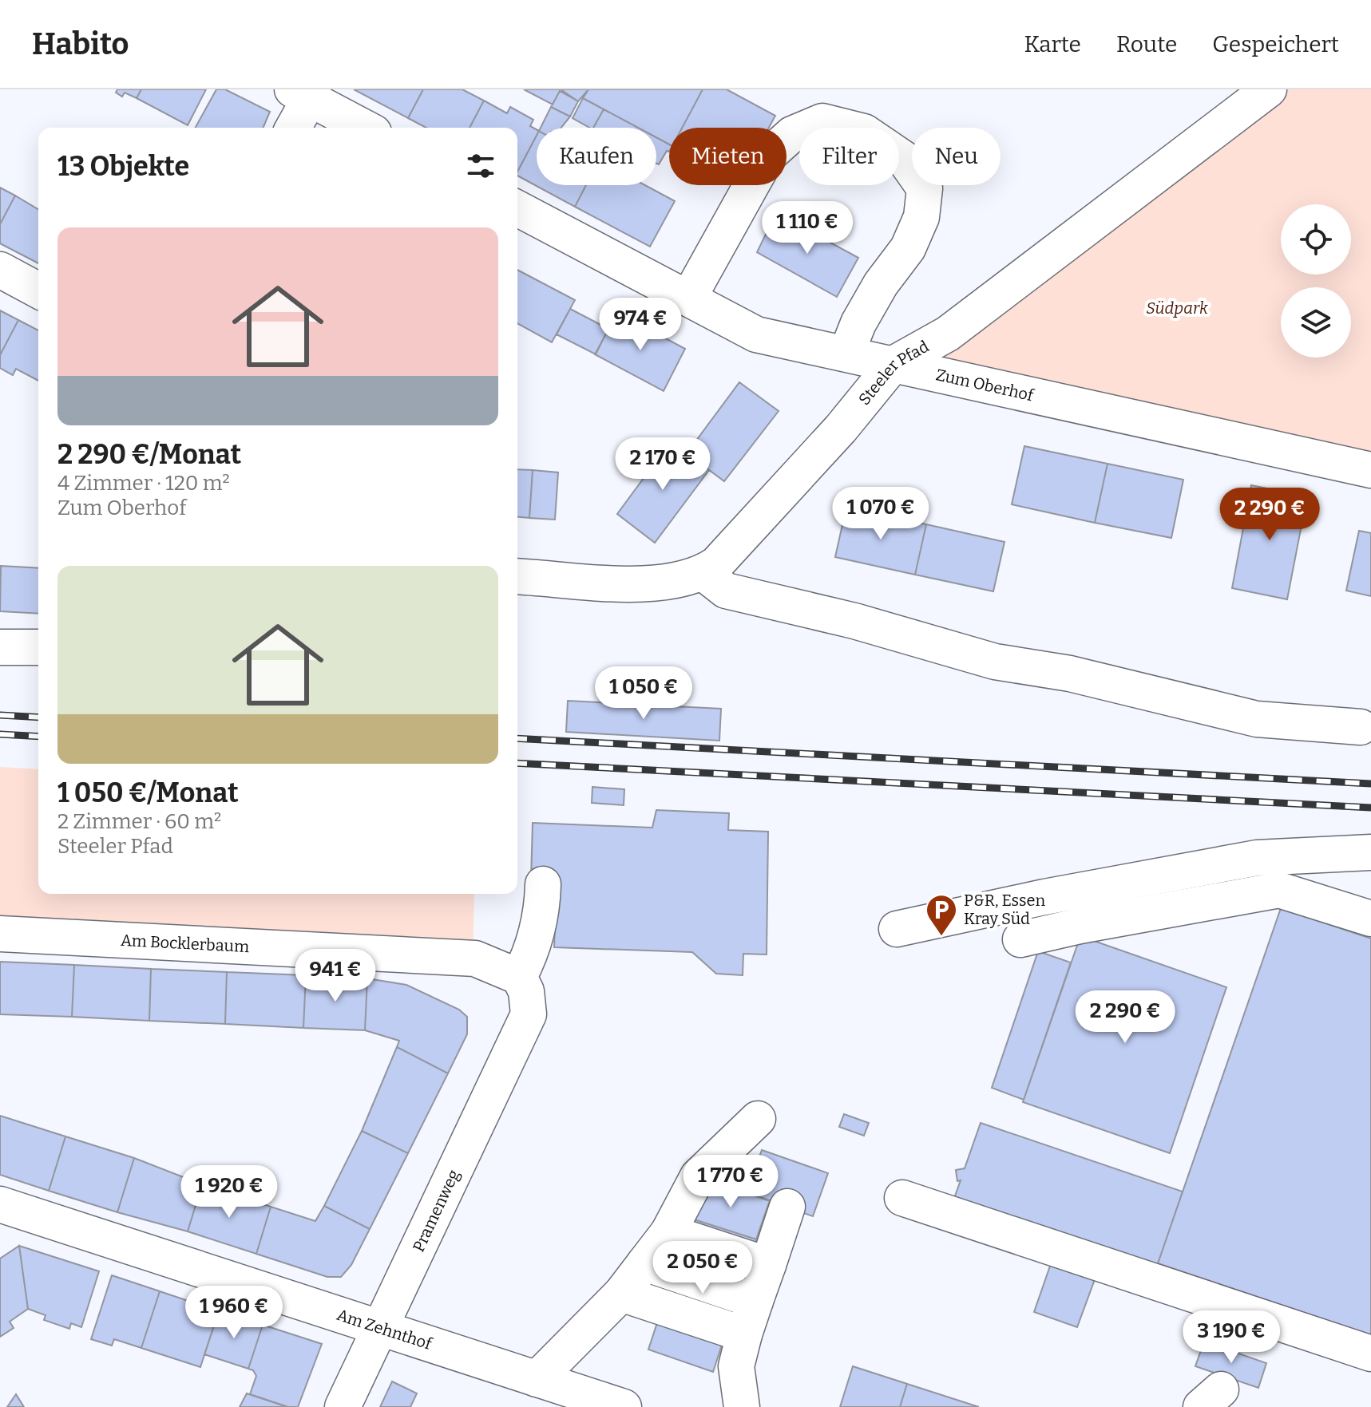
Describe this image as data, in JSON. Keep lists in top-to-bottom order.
{
  "streets": {
    "street": [
      "Steeler Pfad",
      "Zum Oberhof",
      "Am Bocklerbaum",
      "Pramenweg",
      "Am Zehnthof"
    ]
  },
  "crossings": [
    ["Steeler Pfad", "Zum Oberhof"],
    ["Am Bocklerbaum", "Pramenweg"],
    ["Pramenweg", "Am Zehnthof"]
  ],
  "parks": ["Südpark"],
  "places": {
    "parking": ["P&R, Essen Kray Süd"]
  },
  "page": {
    "header": "Habito",
    "nav": ["Karte", "Route", "Gespeichert"],
    "chip": [
      "Kaufen",
      "Mieten",
      "Filter",
      "Neu"
    ],
    "heading": "13 Objekte",
    "price": [
      "1 110 €",
      "974 €",
      "2 170 €",
      "1 070 €",
      "2 290 €",
      "1 050 €",
      "941 €",
      "2 290 €",
      "1 770 €",
      "1 920 €",
      "2 050 €",
      "1 960 €",
      "3 190 €"
    ],
    "list": [
      {
        "name": "2 290 €/Monat",
        "note": "4 Zimmer · 120 m² · Zum Oberhof"
      },
      {
        "name": "1 050 €/Monat",
        "note": "2 Zimmer · 60 m² · Steeler Pfad"
      }
    ]
  }
}
